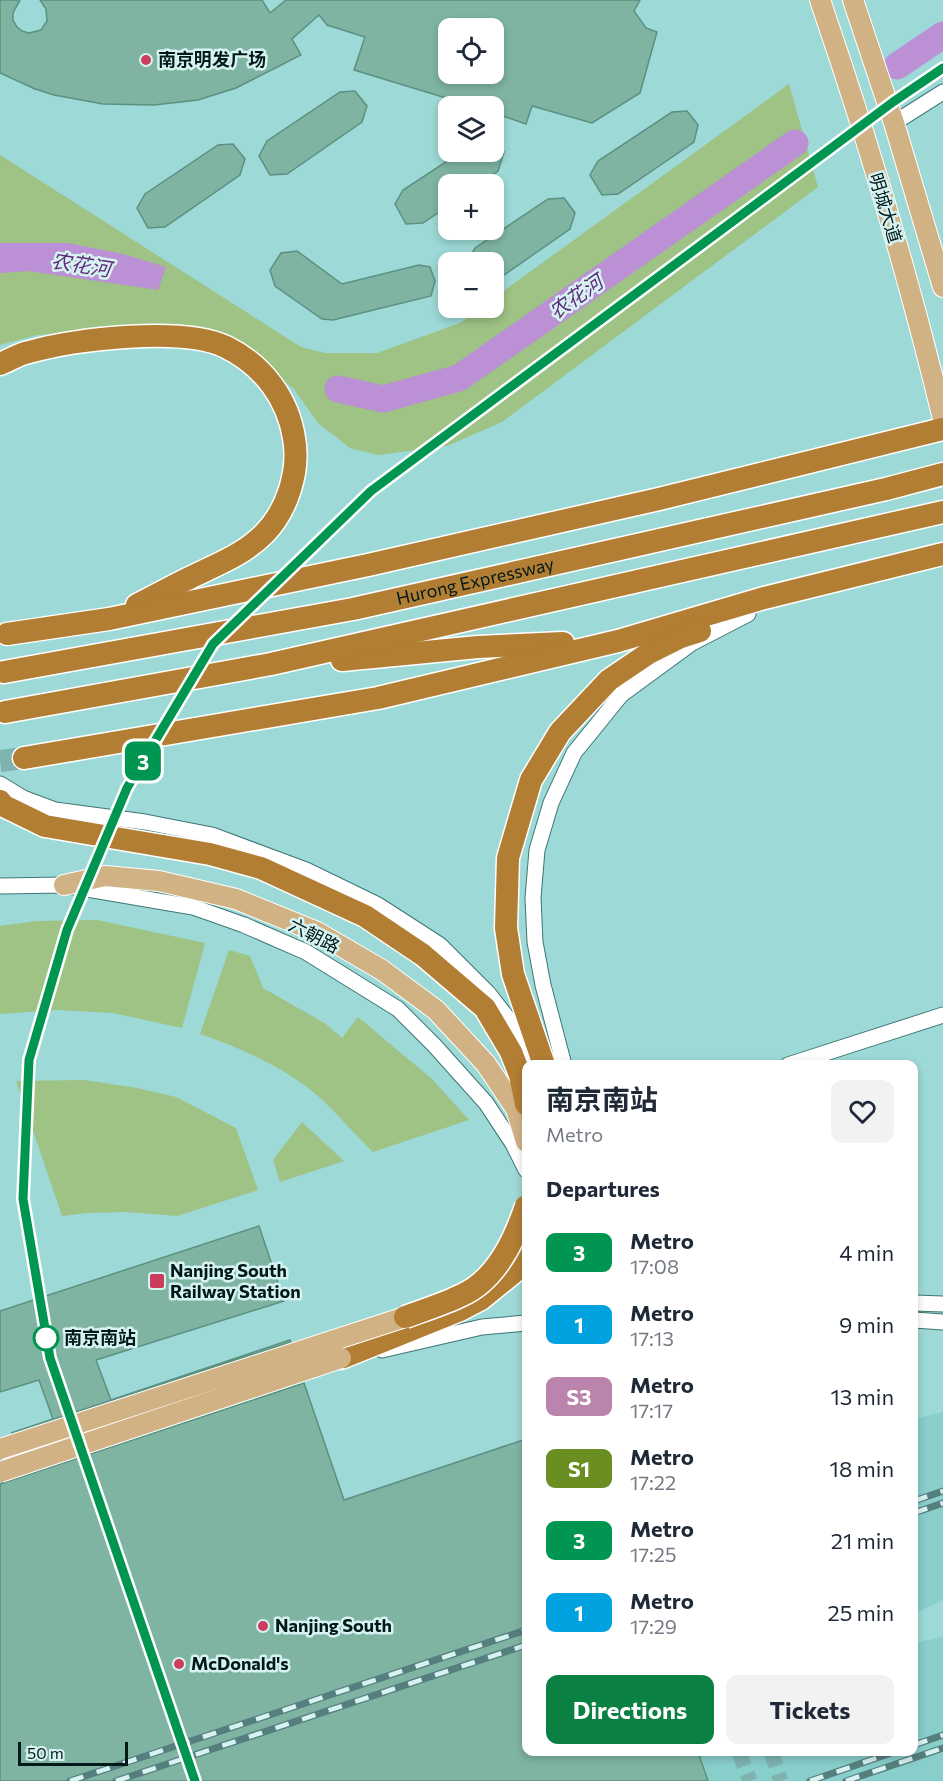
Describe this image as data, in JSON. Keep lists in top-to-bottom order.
{
  "streets": {
    "highway": ["Hurong Expressway"],
    "main road": ["明城大道"],
    "street": ["六朝路"]
  },
  "water": ["农花河"],
  "places": {
    "other": [
      "南京明发广场",
      "南京南站",
      "Nanjing South",
      "McDonald's"
    ],
    "transit": ["Nanjing South Railway Station"]
  },
  "lines": ["metro line 3"],
  "scale_bar": "50 m",
  "page": {
    "on_map": "3",
    "map_buttons": ["+", "−"],
    "heading": [
      ["南京南站", "Metro"],
      "Departures"
    ],
    "list": [
      {
        "mark": "3",
        "name": "Metro",
        "note": "17:08",
        "value": "4 min"
      },
      {
        "mark": "1",
        "name": "Metro",
        "note": "17:13",
        "value": "9 min"
      },
      {
        "mark": "S3",
        "name": "Metro",
        "note": "17:17",
        "value": "13 min"
      },
      {
        "mark": "S1",
        "name": "Metro",
        "note": "17:22",
        "value": "18 min"
      },
      {
        "mark": "3",
        "name": "Metro",
        "note": "17:25",
        "value": "21 min"
      },
      {
        "mark": "1",
        "name": "Metro",
        "note": "17:29",
        "value": "25 min"
      }
    ],
    "buttons": ["Directions", "Tickets"],
    "scale": "50 m"
  }
}
